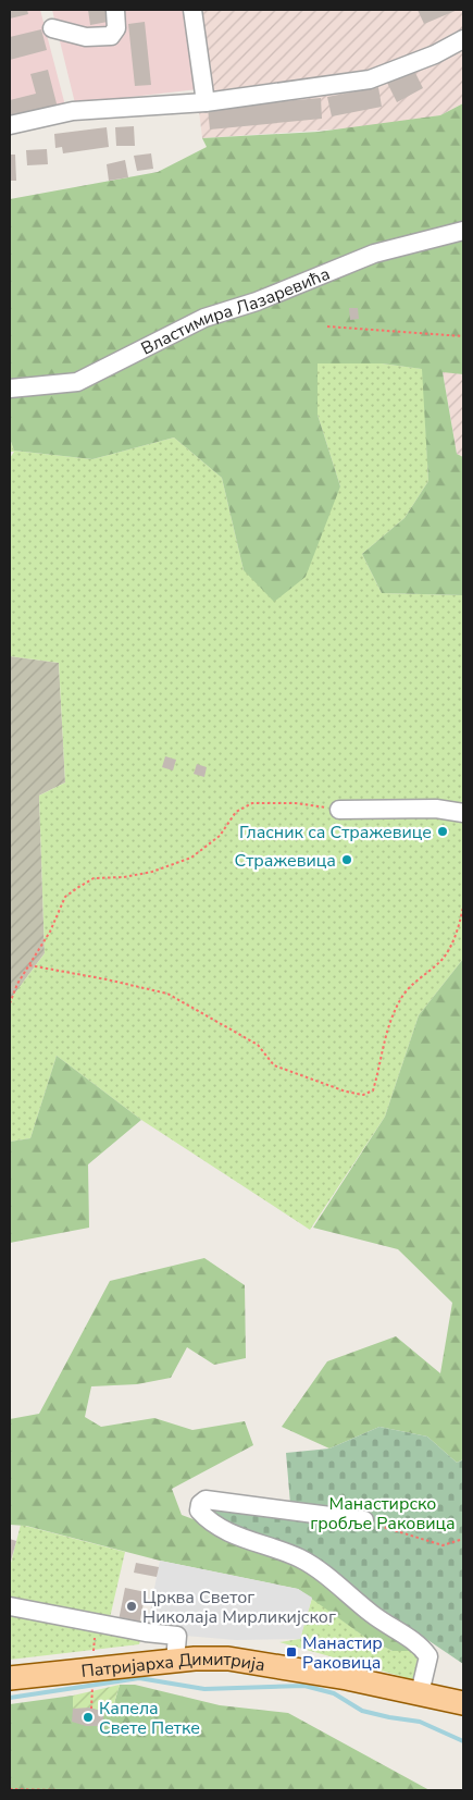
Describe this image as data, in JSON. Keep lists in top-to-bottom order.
{
  "streets": {
    "main road": ["Патријарха Димитрија"],
    "street": ["Властимира Лазаревића"]
  },
  "parks": ["Манастирско гробље Раковица"],
  "places": {
    "other": [
      "Гласник са Стражевице",
      "Стражевица",
      "Црква Светог Николаја Мирликијског",
      "Капела Свете Петке"
    ],
    "transit": ["Манастир Раковица"]
  }
}
